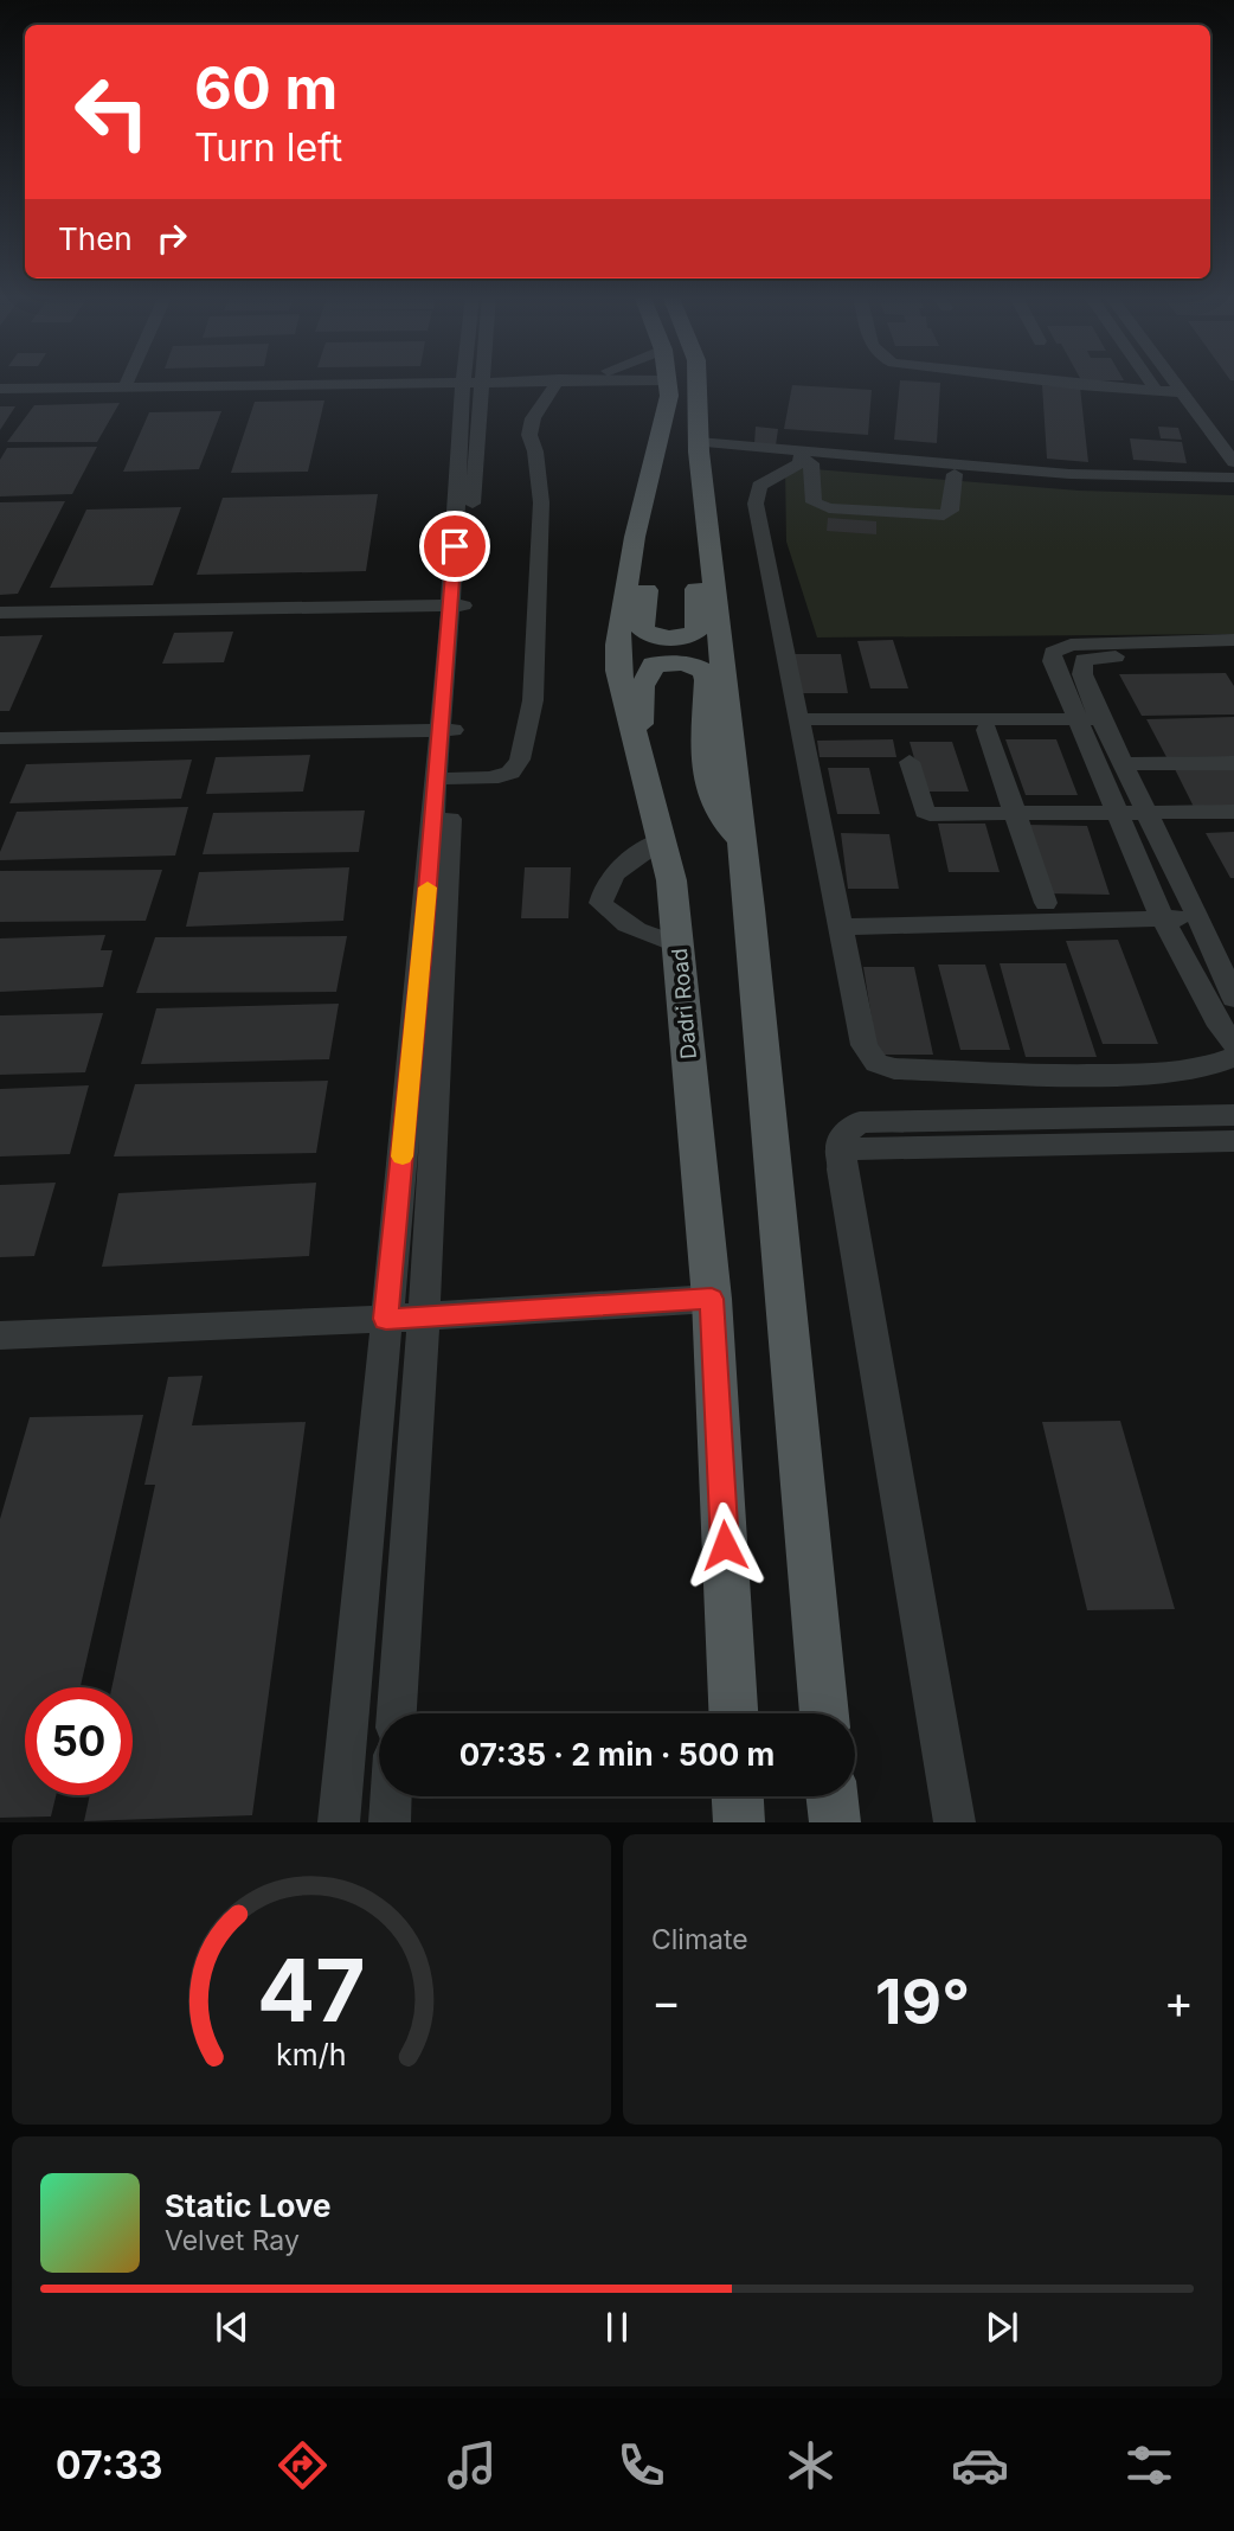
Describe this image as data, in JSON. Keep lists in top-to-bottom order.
{
  "streets": {
    "main road": ["Dadri Road"]
  },
  "page": {
    "turn": ["60 m", "Turn left"],
    "then": "Then",
    "limit": "50",
    "trip": "07:35 · 2 min · 500 m",
    "tile": "Climate",
    "heat": ["−", "19°", "+"],
    "song": ["Static Love", "Velvet Ray"],
    "tabs": "07:33",
    "gauge": ["47", "km/h"]
  }
}
